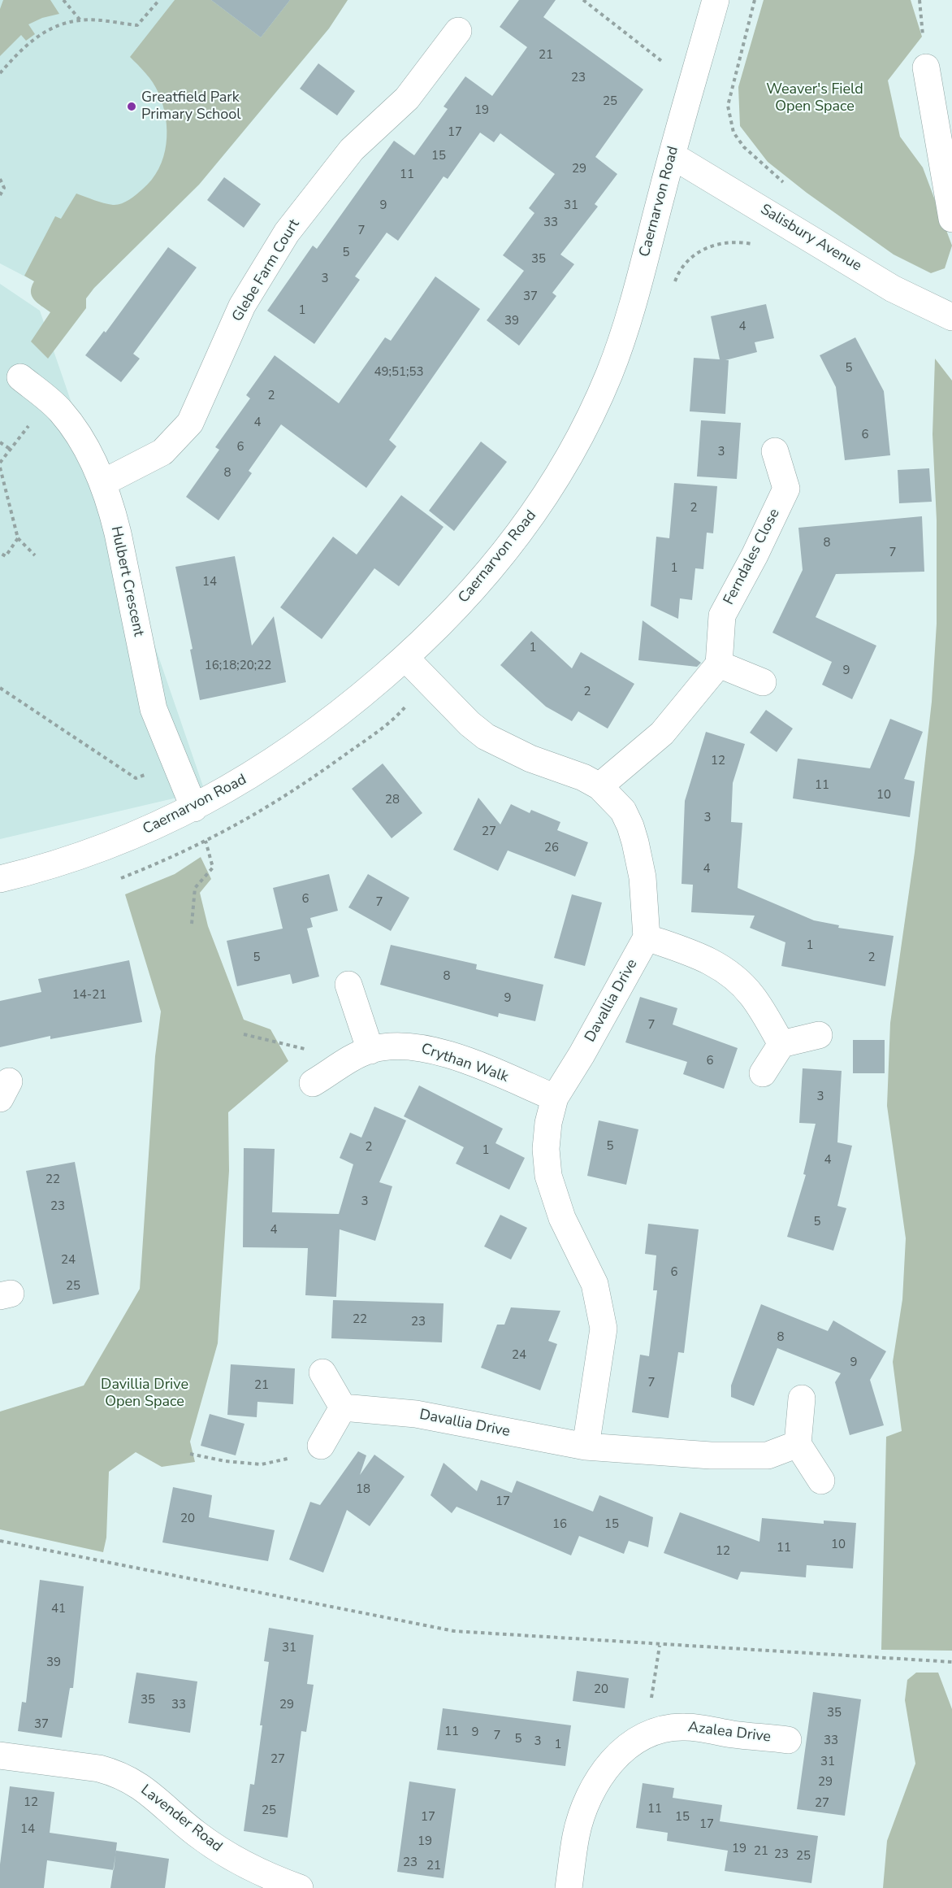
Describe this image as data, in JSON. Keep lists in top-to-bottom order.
{
  "streets": {
    "street": [
      "Caernarvon Road",
      "Salisbury Avenue",
      "Glebe Farm Court",
      "Ferndales Close",
      "Hulbert Crescent",
      "Davallia Drive",
      "Crythan Walk",
      "Azalea Drive",
      "Lavender Road"
    ]
  },
  "crossings": [
    ["Caernarvon Road", "Salisbury Avenue"],
    ["Caernarvon Road", "Hulbert Crescent"],
    ["Glebe Farm Court", "Hulbert Crescent"],
    ["Davallia Drive", "Crythan Walk"]
  ],
  "parks": ["Weaver's Field Open Space", "Davillia Drive Open Space"],
  "places": ["Greatfield Park Primary School"],
  "house_numbers": [
    "21",
    "23",
    "25",
    "19",
    "17",
    "15",
    "29",
    "11",
    "9",
    "31",
    "33",
    "7",
    "5",
    "35",
    "3",
    "37",
    "1",
    "39",
    "4",
    "5",
    "49;51;53",
    "2",
    "4",
    "6",
    "6",
    "3",
    "8",
    "2",
    "8",
    "7",
    "1",
    "14",
    "1",
    "16;18;20;22",
    "9",
    "2",
    "12",
    "11",
    "10",
    "28",
    "3",
    "27",
    "26",
    "4",
    "6",
    "7",
    "1",
    "5",
    "2",
    "8",
    "14-21",
    "9",
    "7",
    "6",
    "3",
    "5",
    "2",
    "1",
    "4",
    "22",
    "3",
    "23",
    "5",
    "4",
    "24",
    "6",
    "25",
    "22",
    "23",
    "8",
    "24",
    "9",
    "7",
    "21",
    "18",
    "17",
    "20",
    "16",
    "15",
    "10",
    "11",
    "12",
    "41",
    "31",
    "39",
    "20",
    "35",
    "33",
    "29",
    "35",
    "37",
    "11",
    "9",
    "7",
    "5",
    "33",
    "3",
    "1",
    "27",
    "31",
    "29",
    "12",
    "27",
    "11",
    "25",
    "17",
    "15",
    "17",
    "14",
    "19",
    "19",
    "21",
    "23",
    "25",
    "23",
    "21"
  ]
}
